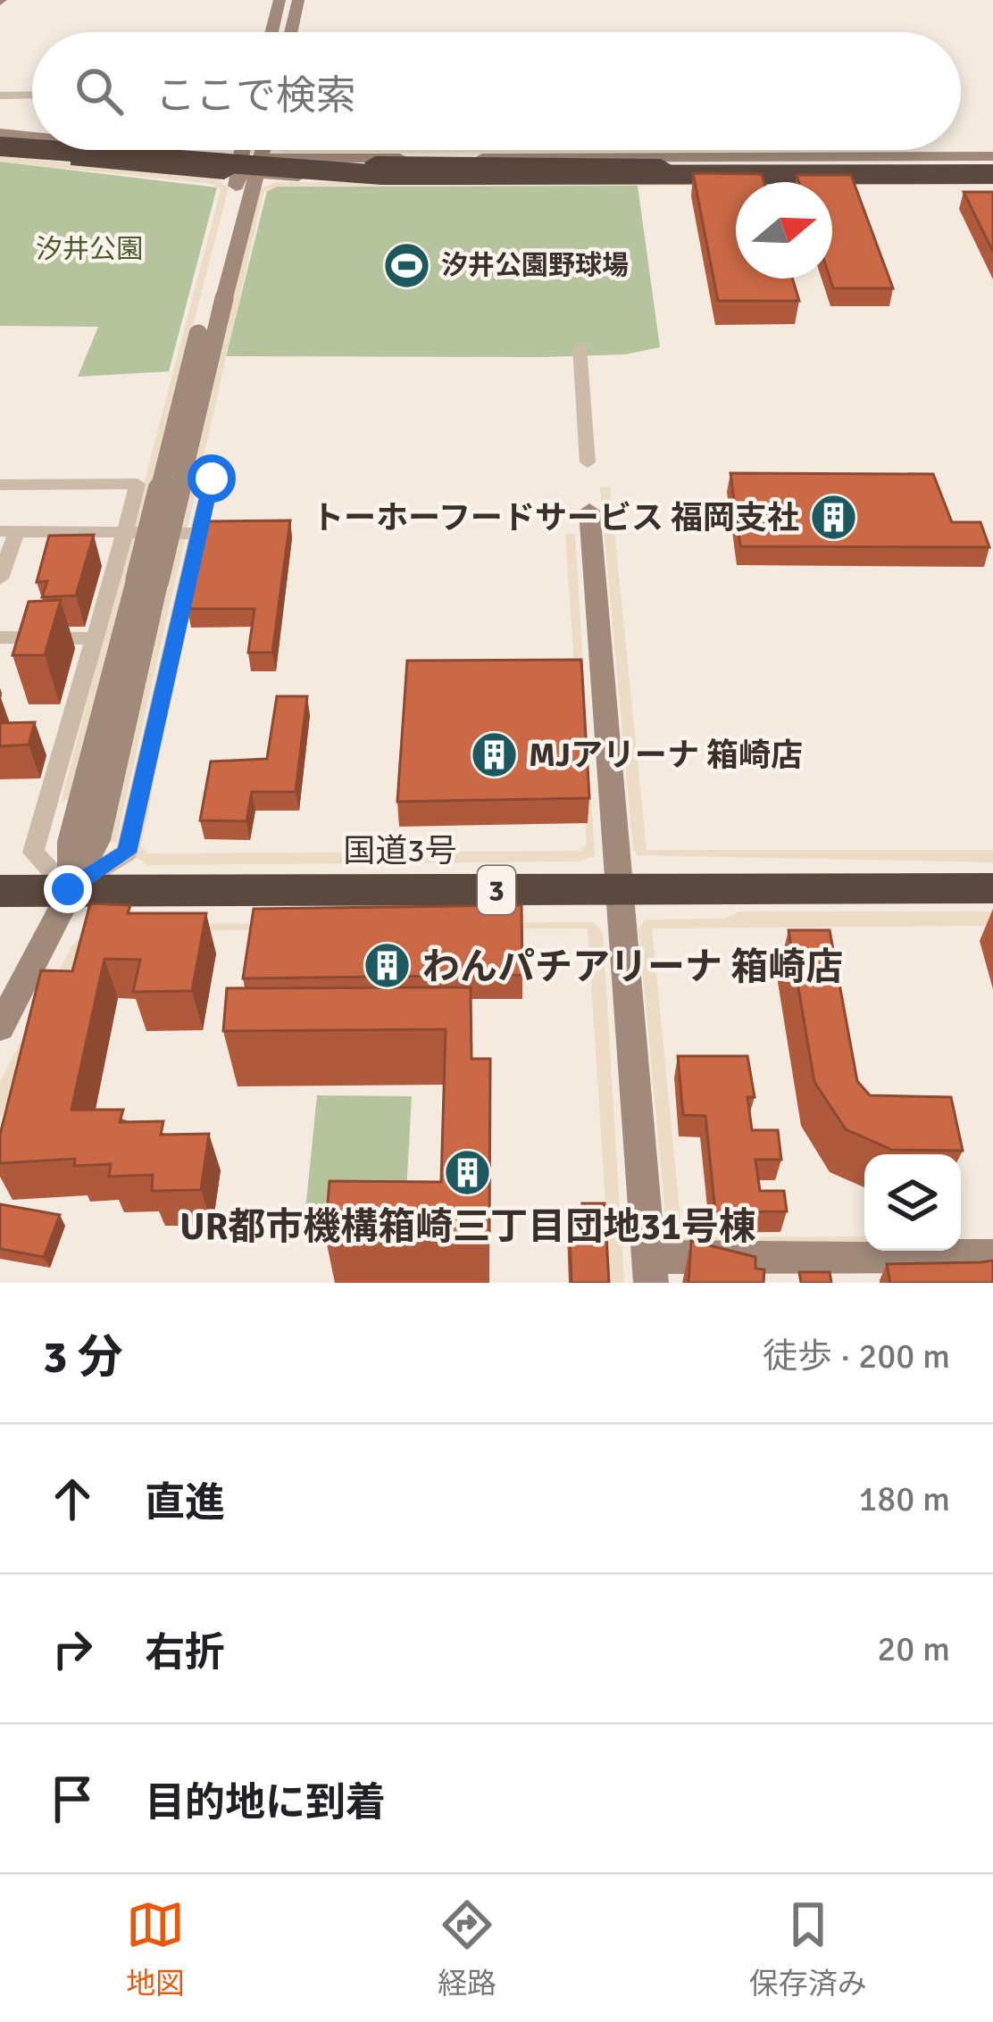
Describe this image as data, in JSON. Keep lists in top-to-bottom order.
{
  "streets": {
    "highway": ["国道3号", "3"]
  },
  "parks": ["汐井公園"],
  "places": {
    "sports": ["汐井公園野球場"],
    "building": [
      "トーホーフードサービス 福岡支社",
      "MJアリーナ 箱崎店",
      "わんパチアリーナ 箱崎店",
      "UR都市機構箱崎三丁目団地31号棟"
    ]
  },
  "north": "right",
  "page": {
    "search": "ここで検索",
    "heading": ["3 分", "徒歩 · 200 m"],
    "list": [
      ["直進", "180 m"],
      ["右折", "20 m"],
      "目的地に到着"
    ],
    "nav": ["地図", "経路", "保存済み"]
  }
}
